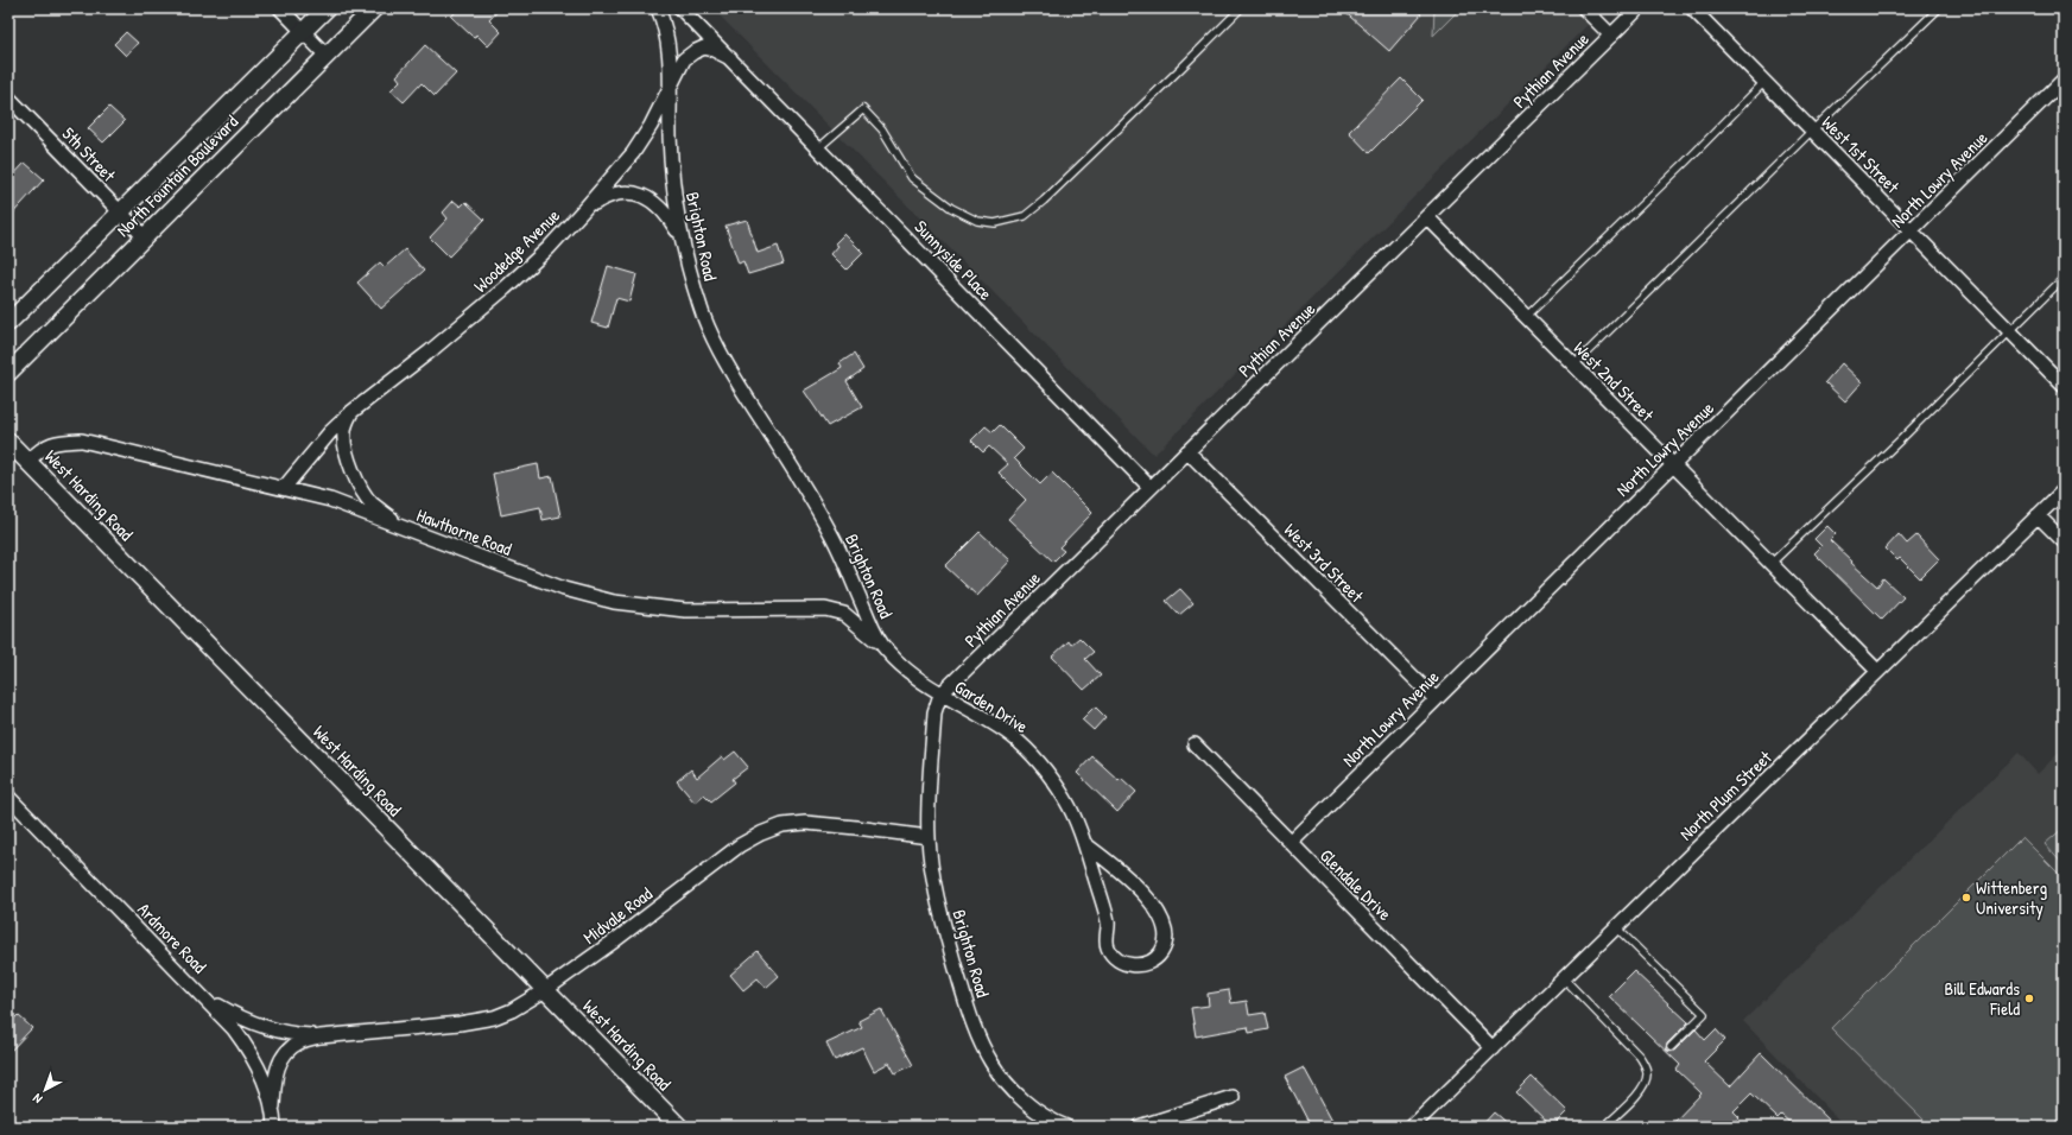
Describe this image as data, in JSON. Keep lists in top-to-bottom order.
{
  "streets": {
    "street": [
      "Pythian Avenue",
      "5th Street",
      "West 1st Street",
      "North Fountain Boulevard",
      "North Lowry Avenue",
      "Brighton Road",
      "Woodedge Avenue",
      "Sunnyside Place",
      "West 2nd Street",
      "West Harding Road",
      "Hawthorne Road",
      "West 3rd Street",
      "Garden Drive",
      "North Plum Street",
      "Glendale Drive",
      "Midvale Road",
      "Ardmore Road"
    ]
  },
  "crossings": [
    ["Pythian Avenue", "Brighton Road"],
    ["Pythian Avenue", "Sunnyside Place"],
    ["Pythian Avenue", "West 2nd Street"],
    ["Pythian Avenue", "West 3rd Street"],
    ["Pythian Avenue", "Garden Drive"],
    ["5th Street", "North Fountain Boulevard"],
    ["West 1st Street", "North Lowry Avenue"],
    ["North Lowry Avenue", "West 2nd Street"],
    ["North Lowry Avenue", "West 3rd Street"],
    ["North Lowry Avenue", "Glendale Drive"],
    ["Brighton Road", "Woodedge Avenue"],
    ["Brighton Road", "Sunnyside Place"],
    ["Brighton Road", "Hawthorne Road"],
    ["Brighton Road", "Garden Drive"],
    ["Brighton Road", "Midvale Road"],
    ["Woodedge Avenue", "Sunnyside Place"],
    ["Woodedge Avenue", "Hawthorne Road"],
    ["West 2nd Street", "North Plum Street"],
    ["West Harding Road", "Hawthorne Road"],
    ["West Harding Road", "Midvale Road"],
    ["North Plum Street", "Glendale Drive"],
    ["Midvale Road", "Ardmore Road"]
  ],
  "places": ["Wittenberg University", "Bill Edwards Field"],
  "north": "bottom left"
}
